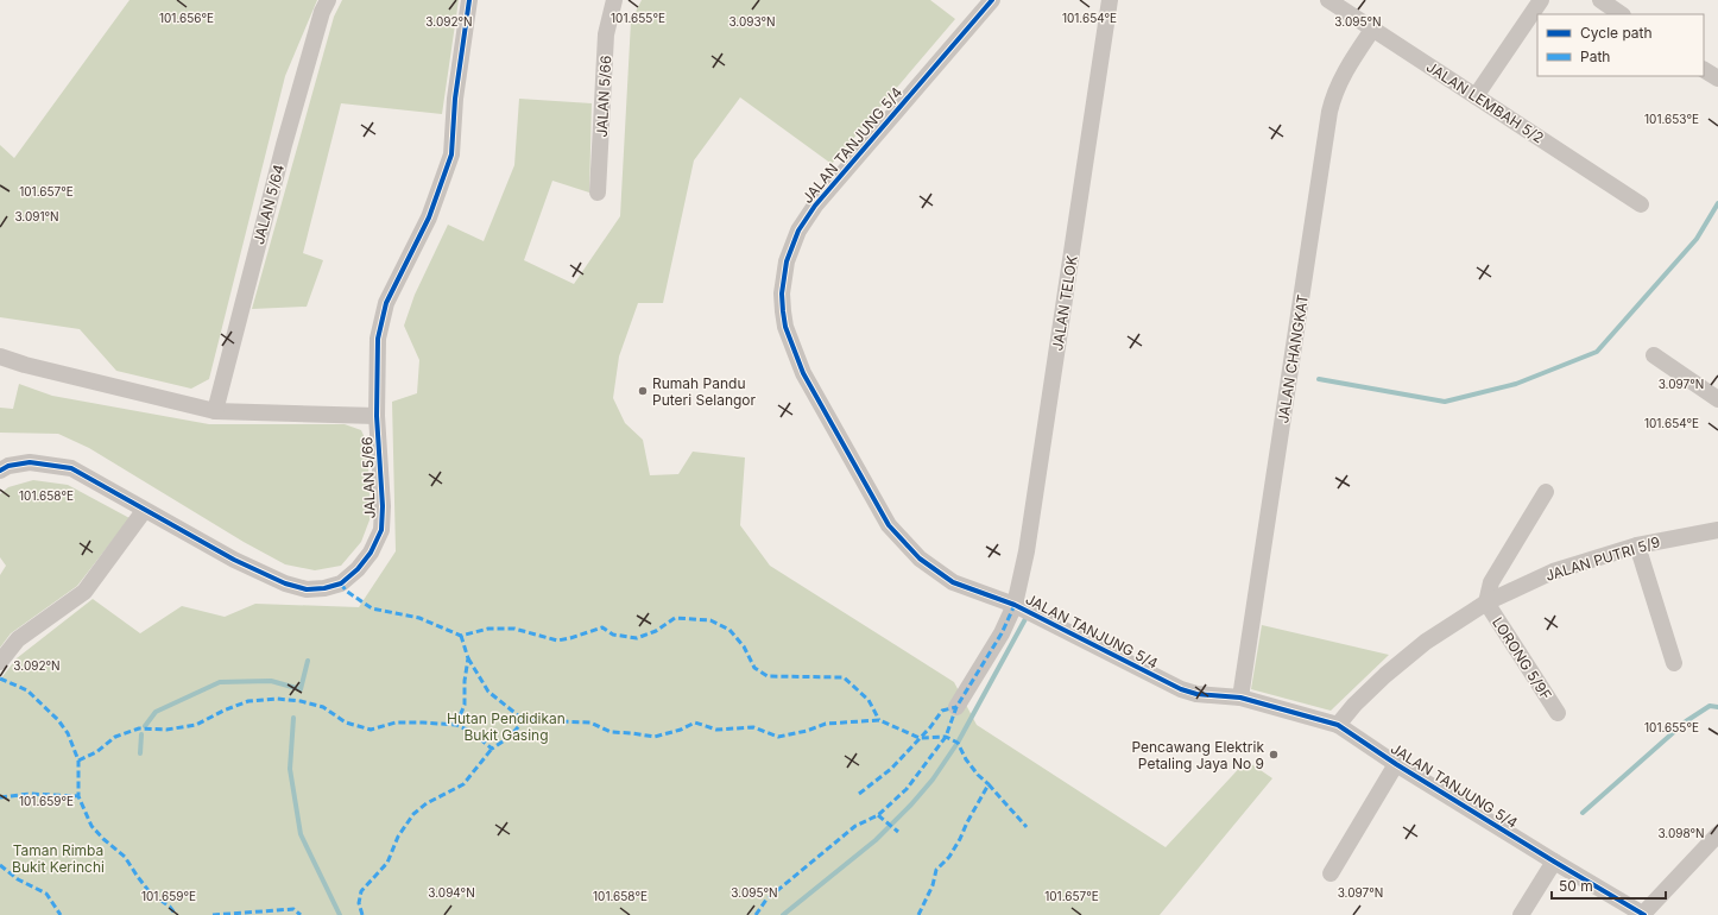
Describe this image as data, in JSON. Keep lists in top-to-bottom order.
{
  "streets": {
    "street": [
      "JALAN 5/66",
      "JALAN LEMBAH 5/2",
      "JALAN TANJUNG 5/4",
      "JALAN 5/64",
      "JALAN TELOK",
      "JALAN CHANGKAT",
      "JALAN PUTRI 5/9",
      "LORONG 5/9F"
    ]
  },
  "crossings": [
    ["JALAN LEMBAH 5/2", "JALAN CHANGKAT"],
    ["JALAN TANJUNG 5/4", "JALAN TELOK"],
    ["JALAN TANJUNG 5/4", "JALAN CHANGKAT"],
    ["JALAN TANJUNG 5/4", "JALAN PUTRI 5/9"],
    ["JALAN PUTRI 5/9", "LORONG 5/9F"]
  ],
  "parks": ["Hutan Pendidikan Bukit Gasing", "Taman Rimba Bukit Kerinchi"],
  "places": ["Rumah Pandu Puteri Selangor", "Pencawang Elektrik Petaling Jaya No 9"],
  "legend": ["Cycle path", "Path"],
  "scale_bar": "50 m",
  "coordinates": [
    "101.655°E",
    "101.656°E",
    "101.654°E",
    "3.092°N",
    "3.093°N",
    "3.095°N",
    "101.653°E",
    "101.657°E",
    "3.091°N",
    "3.097°N",
    "101.658°E",
    "101.659°E",
    "3.098°N",
    "3.094°N"
  ]
}
